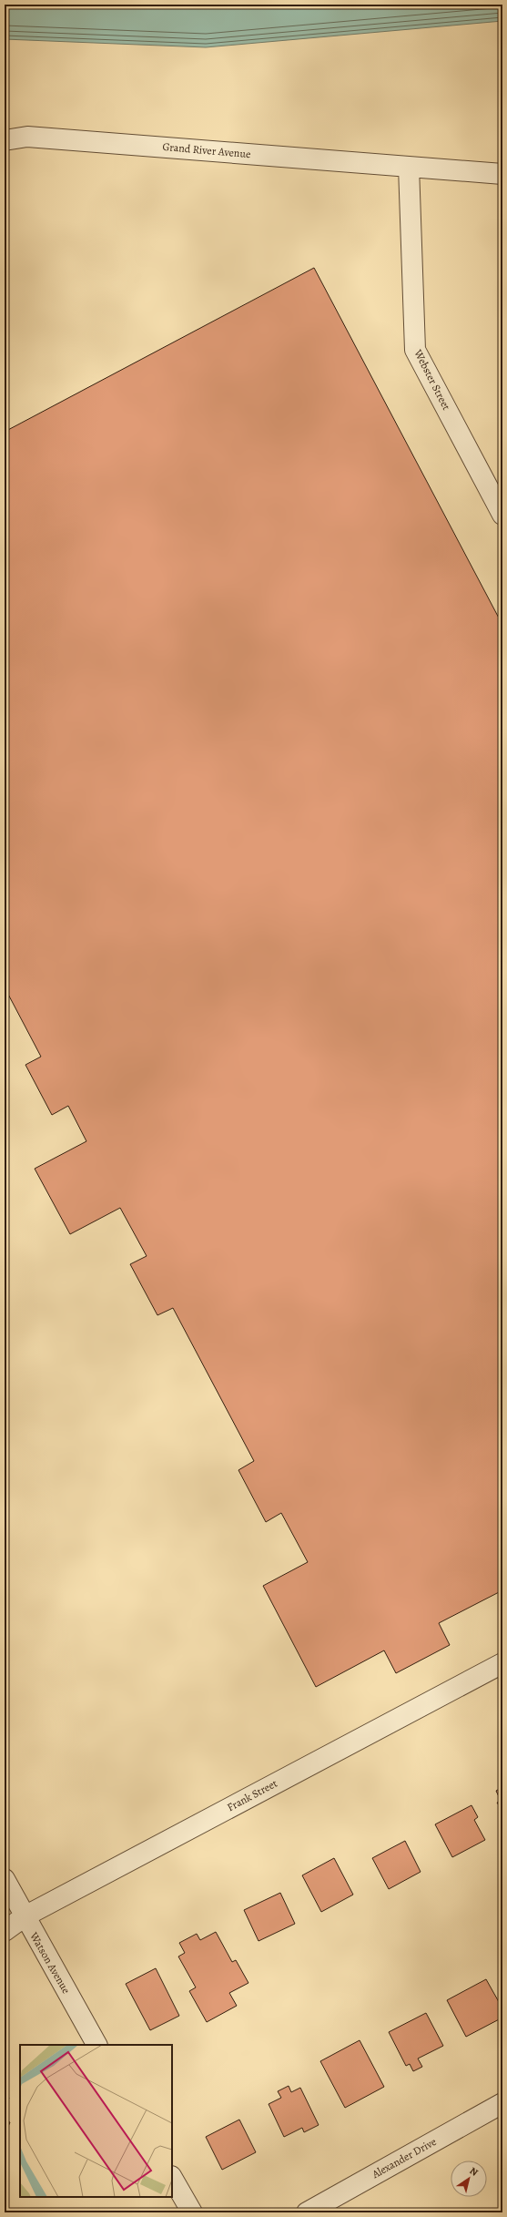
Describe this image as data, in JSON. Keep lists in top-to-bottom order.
{
  "streets": {
    "street": [
      "Grand River Avenue",
      "Webster Street",
      "Frank Street",
      "Watson Avenue",
      "Alexander Drive"
    ]
  },
  "crossings": [
    ["Grand River Avenue", "Webster Street"],
    ["Frank Street", "Watson Avenue"]
  ],
  "north": "top right"
}
